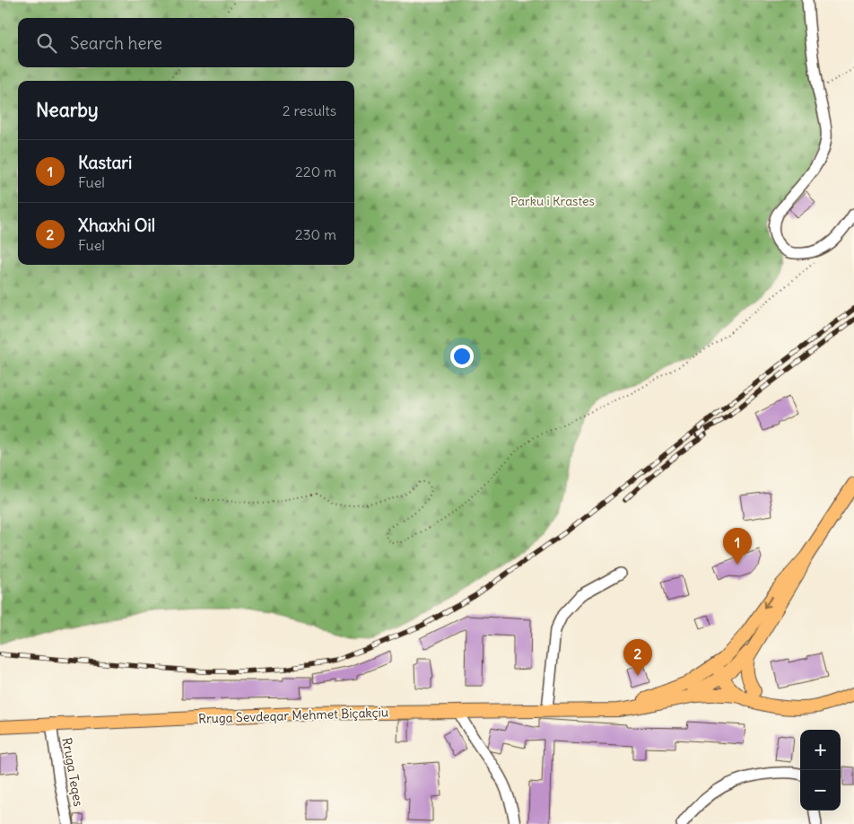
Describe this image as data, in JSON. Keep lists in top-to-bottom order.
{
  "streets": {
    "main road": ["Rruga Sevdeqar Mehmet Biçakçiu"],
    "street": ["Rruga Teqes"]
  },
  "crossings": [
    ["Rruga Sevdeqar Mehmet Biçakçiu", "Rruga Teqes"]
  ],
  "parks": ["Parku i Krastes"],
  "page": {
    "search": "Search here",
    "heading": ["Nearby", "2 results"],
    "list": [
      {
        "mark": "1",
        "name": "Kastari",
        "note": "Fuel",
        "value": "220 m"
      },
      {
        "mark": "2",
        "name": "Xhaxhi Oil",
        "note": "Fuel",
        "value": "230 m"
      }
    ],
    "pins": ["1", "2"],
    "map_buttons": ["+", "−"]
  }
}
